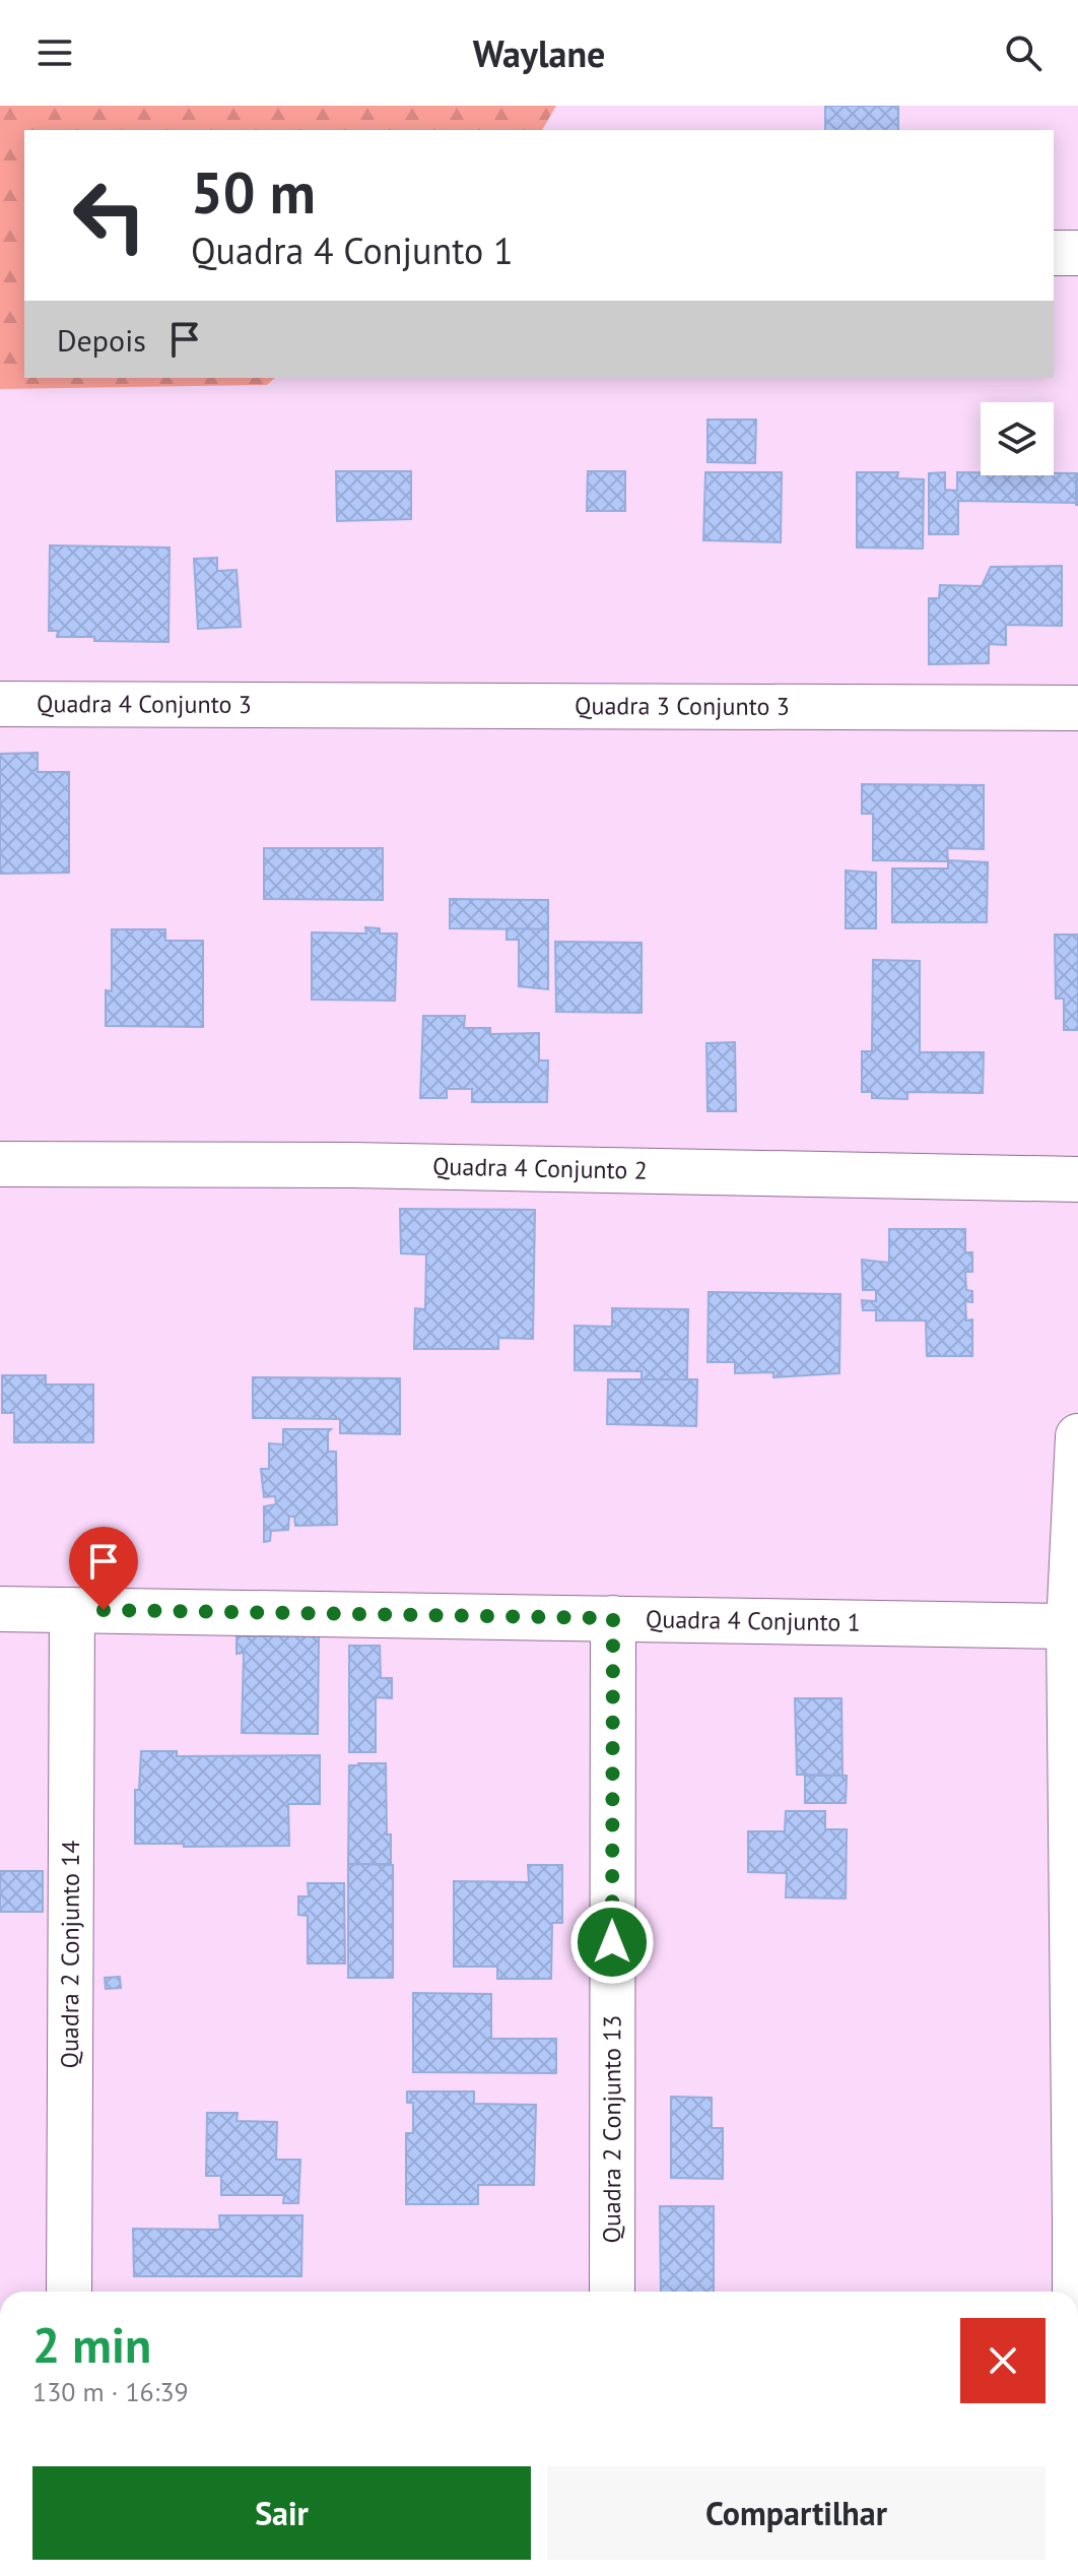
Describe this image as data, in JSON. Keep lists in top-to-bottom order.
{
  "streets": {
    "street": [
      "Quadra 4 Conjunto 3",
      "Quadra 3 Conjunto 3",
      "Quadra 4 Conjunto 2",
      "Quadra 4 Conjunto 1",
      "Quadra 2 Conjunto 14",
      "Quadra 2 Conjunto 13"
    ]
  },
  "crossings": [
    ["Quadra 4 Conjunto 3", "Quadra 3 Conjunto 3"],
    ["Quadra 4 Conjunto 1", "Quadra 2 Conjunto 14"],
    ["Quadra 4 Conjunto 1", "Quadra 2 Conjunto 13"]
  ],
  "page": {
    "header": "Waylane",
    "turn": ["50 m", "Quadra 4 Conjunto 1"],
    "then": "Depois",
    "heading": ["2 min", "130 m · 16:39"],
    "buttons": ["Sair", "Compartilhar"]
  }
}
